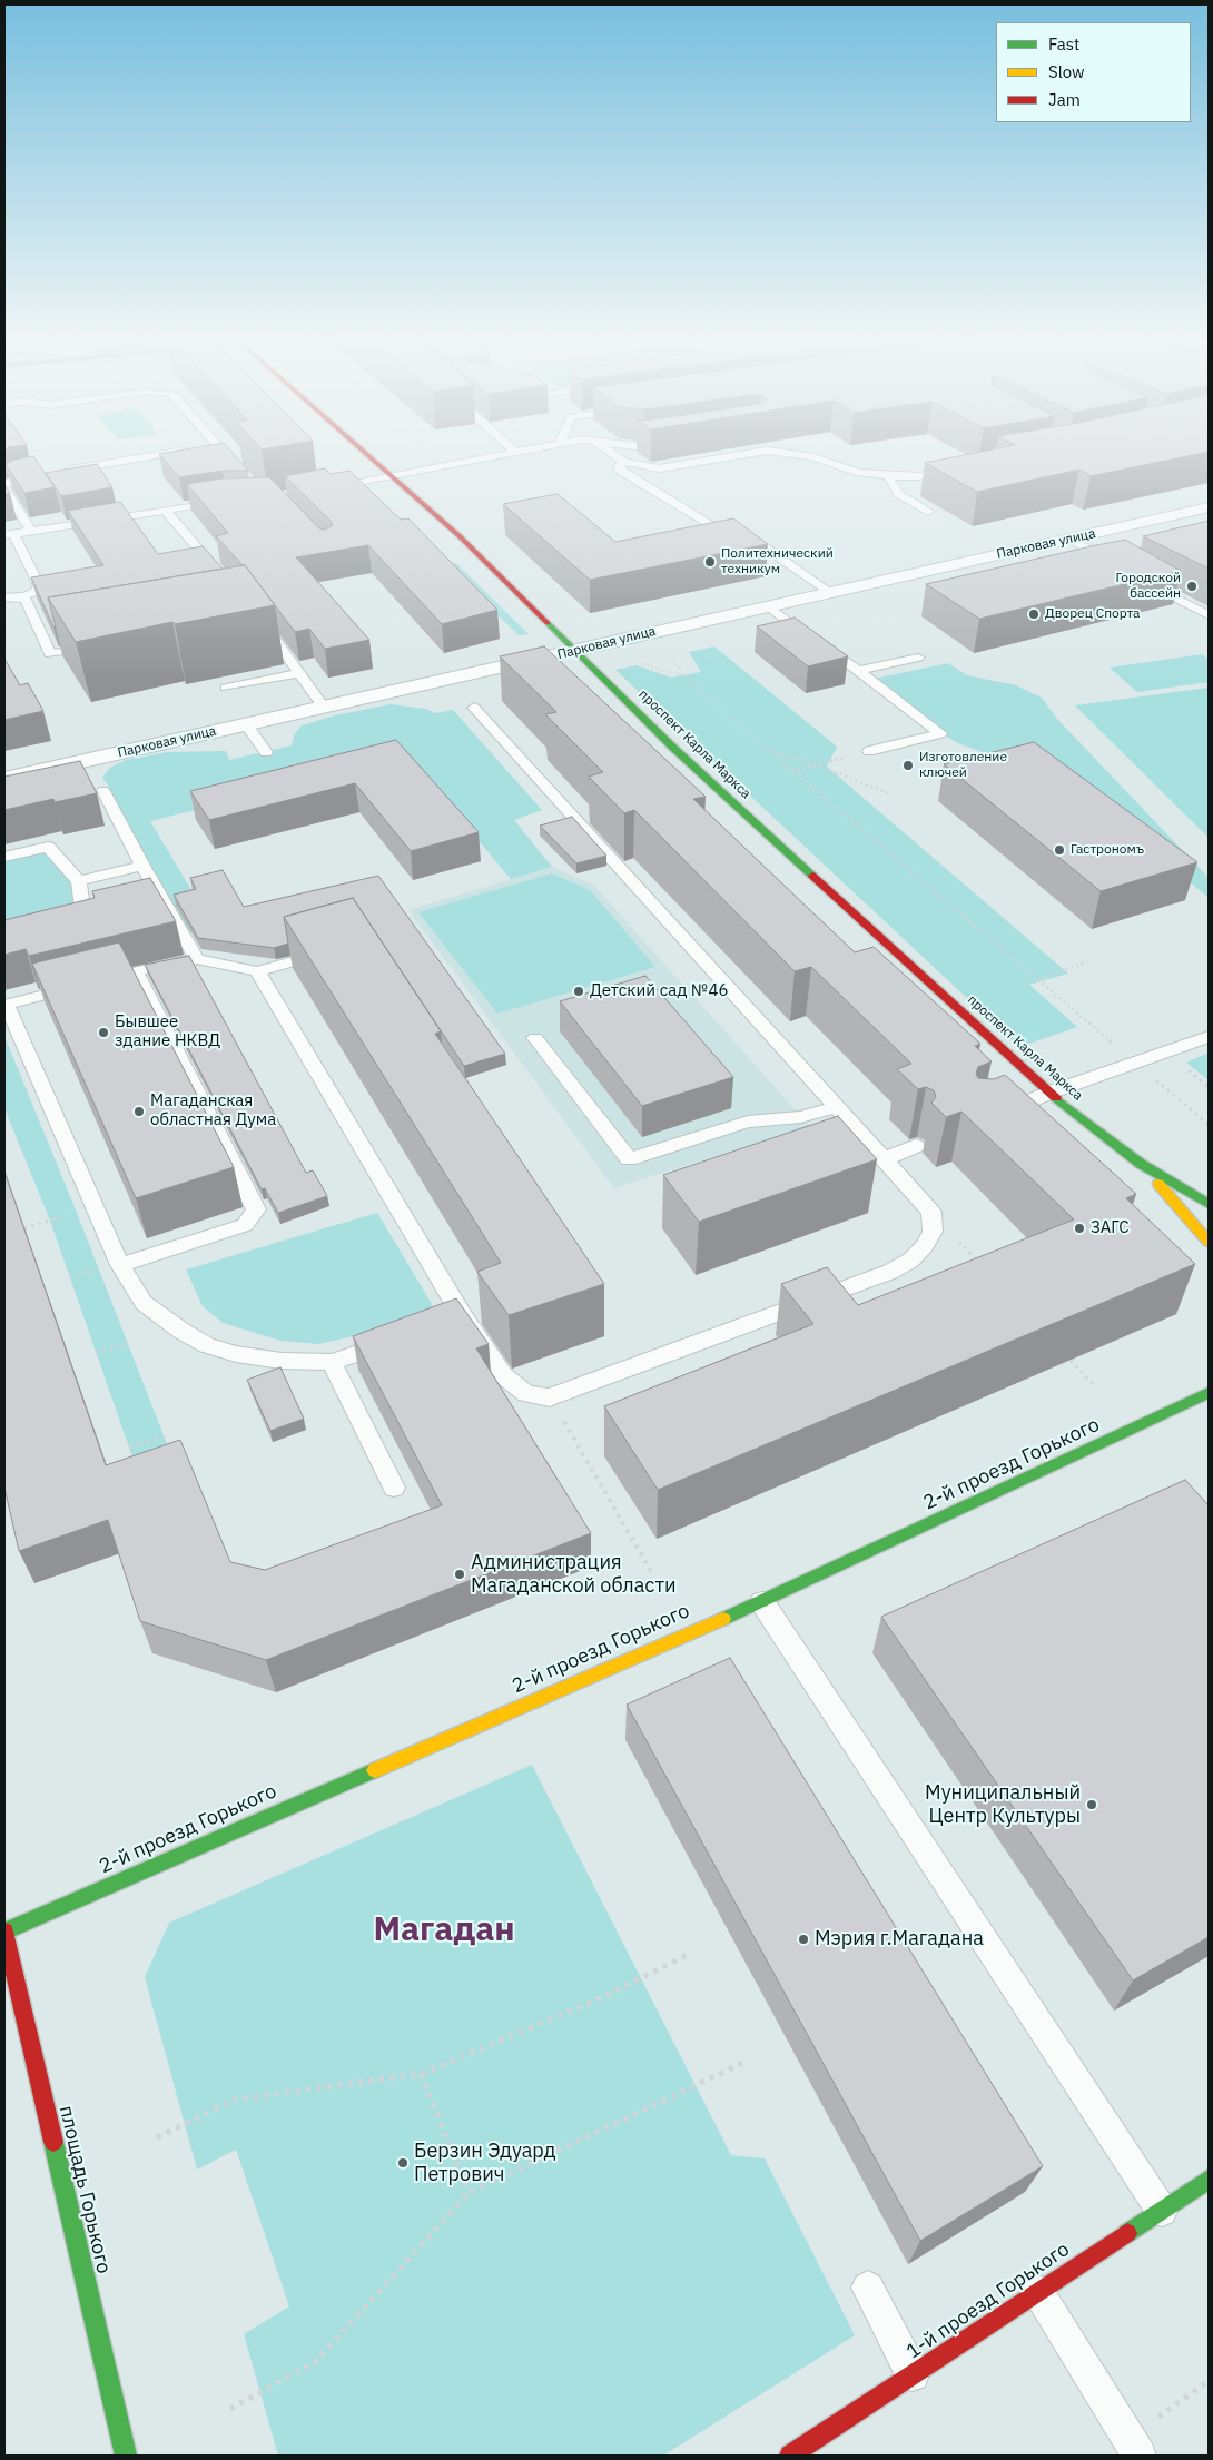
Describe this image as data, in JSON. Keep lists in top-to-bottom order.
{
  "streets": {
    "street": [
      "Парковая улица",
      "проспект Карла Маркса",
      "2-й проезд Горького",
      "площадь Горького",
      "1-й проезд Горького"
    ]
  },
  "crossings": [
    ["Парковая улица", "проспект Карла Маркса"],
    ["2-й проезд Горького", "площадь Горького"]
  ],
  "districts": ["Магадан"],
  "places": [
    "Политехнический техникум",
    "Городской бассейн",
    "Дворец Спорта",
    "Изготовление ключей",
    "Гастрономъ",
    "Детский сад №46",
    "Бывшее здание НКВД",
    "Магаданская областная Дума",
    "ЗАГС",
    "Администрация Магаданской области",
    "Муниципальный Центр Культуры",
    "Мэрия г.Магадана",
    "Берзин Эдуард Петрович"
  ],
  "legend": ["Fast", "Slow", "Jam"]
}
